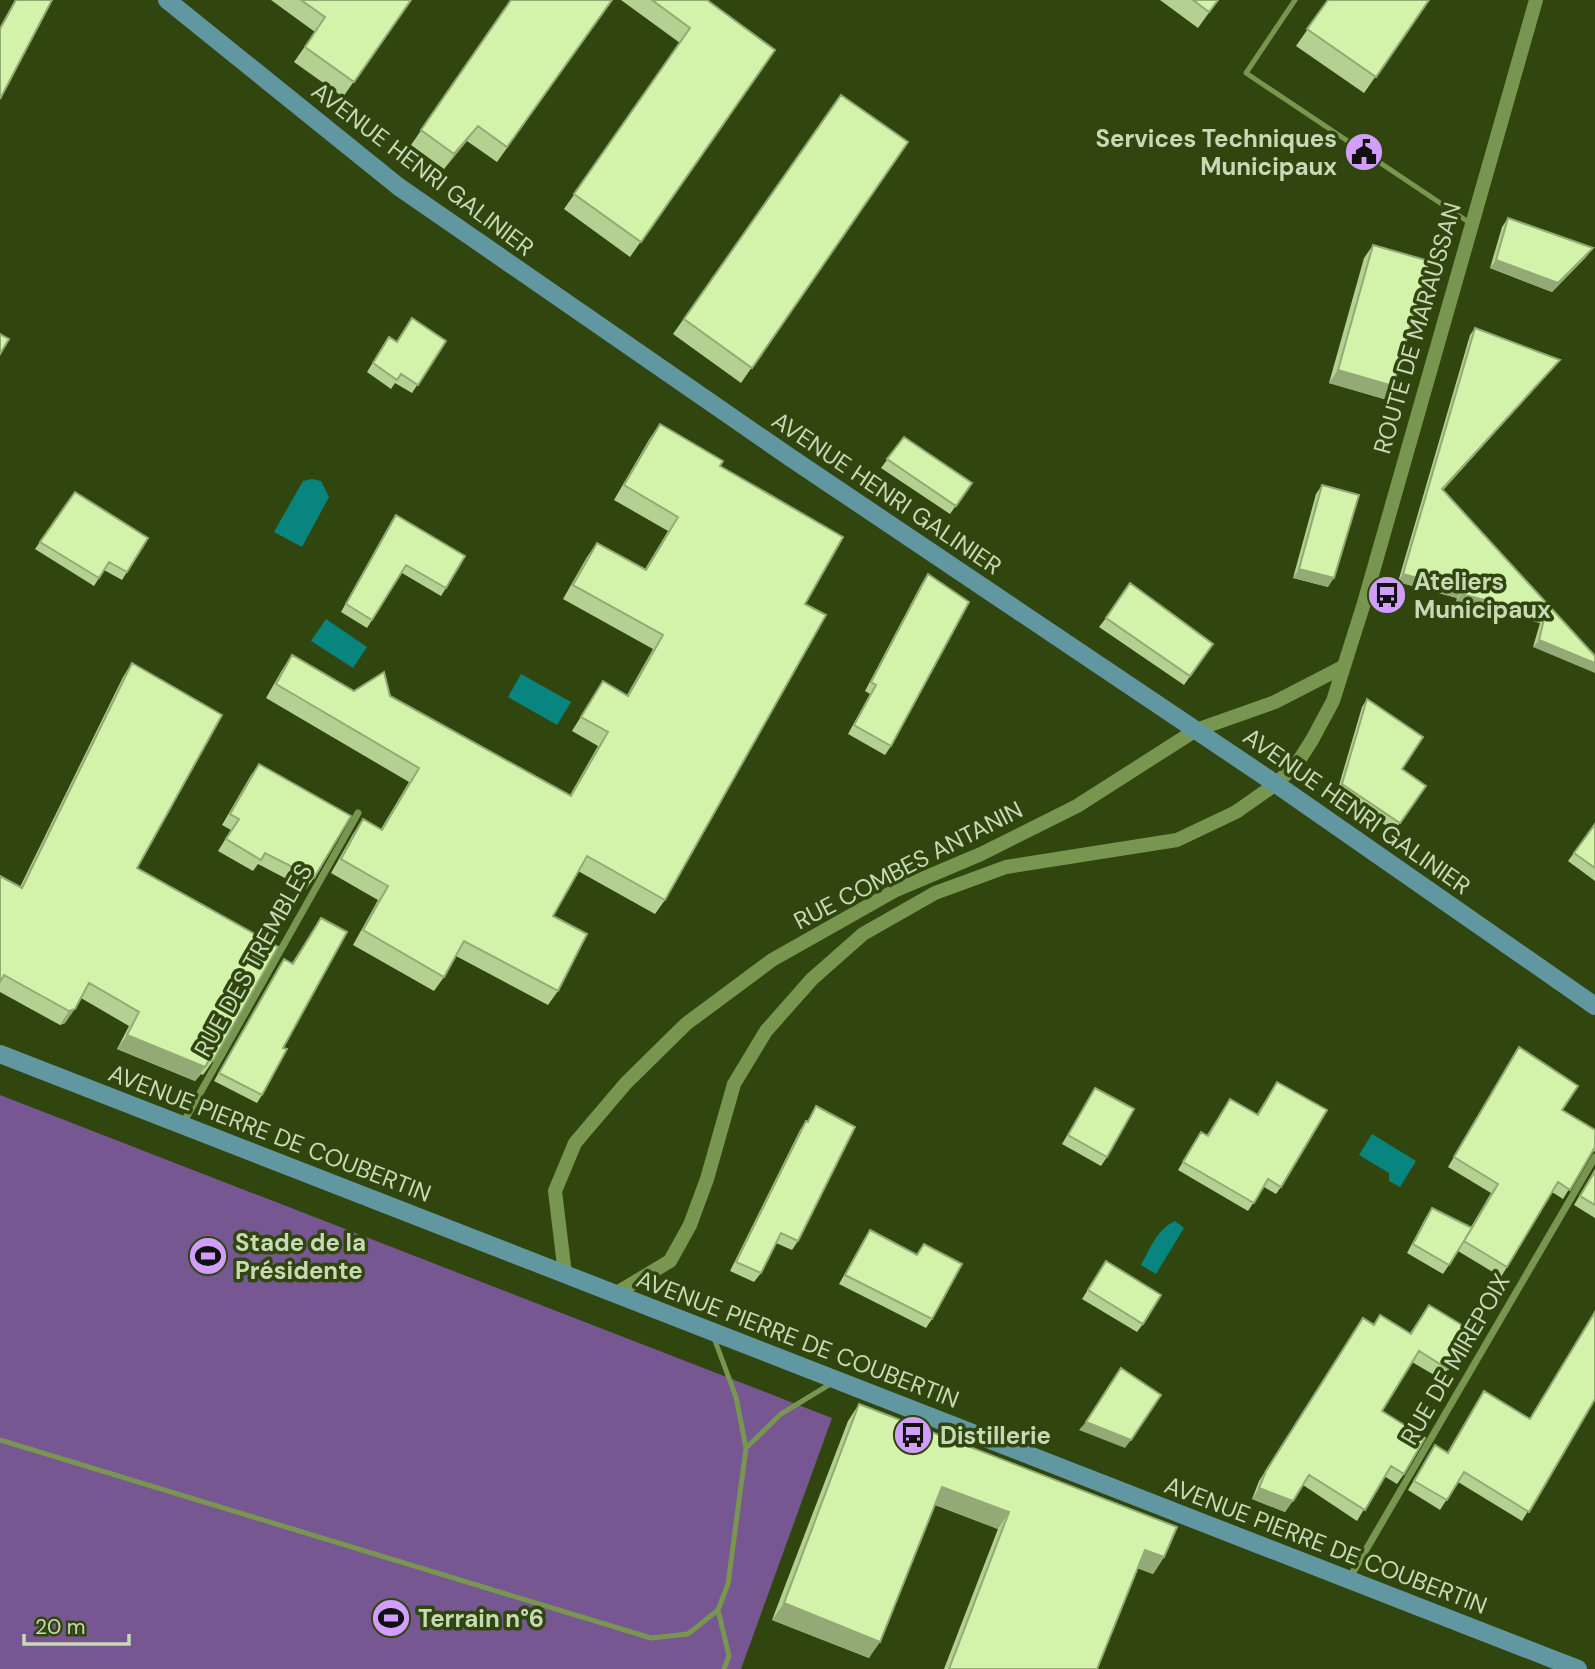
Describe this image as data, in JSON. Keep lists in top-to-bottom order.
{
  "streets": {
    "main road": [
      "AVENUE HENRI GALINIER",
      "ROUTE DE MARAUSSAN",
      "RUE COMBES ANTANIN",
      "AVENUE PIERRE DE COUBERTIN"
    ],
    "street": ["RUE DES TREMBLES", "RUE DE MIREPOIX"]
  },
  "crossings": [
    ["AVENUE HENRI GALINIER", "ROUTE DE MARAUSSAN"],
    ["AVENUE HENRI GALINIER", "RUE COMBES ANTANIN"],
    ["ROUTE DE MARAUSSAN", "RUE COMBES ANTANIN"],
    ["RUE COMBES ANTANIN", "AVENUE PIERRE DE COUBERTIN"],
    ["RUE DES TREMBLES", "AVENUE PIERRE DE COUBERTIN"],
    ["AVENUE PIERRE DE COUBERTIN", "RUE DE MIREPOIX"]
  ],
  "places": {
    "public building": ["Services Techniques Municipaux"],
    "bus stop": ["Ateliers Municipaux", "Distillerie"],
    "sports": ["Stade de la Présidente", "Terrain n°6"]
  },
  "scale_bar": "20 m"
}
